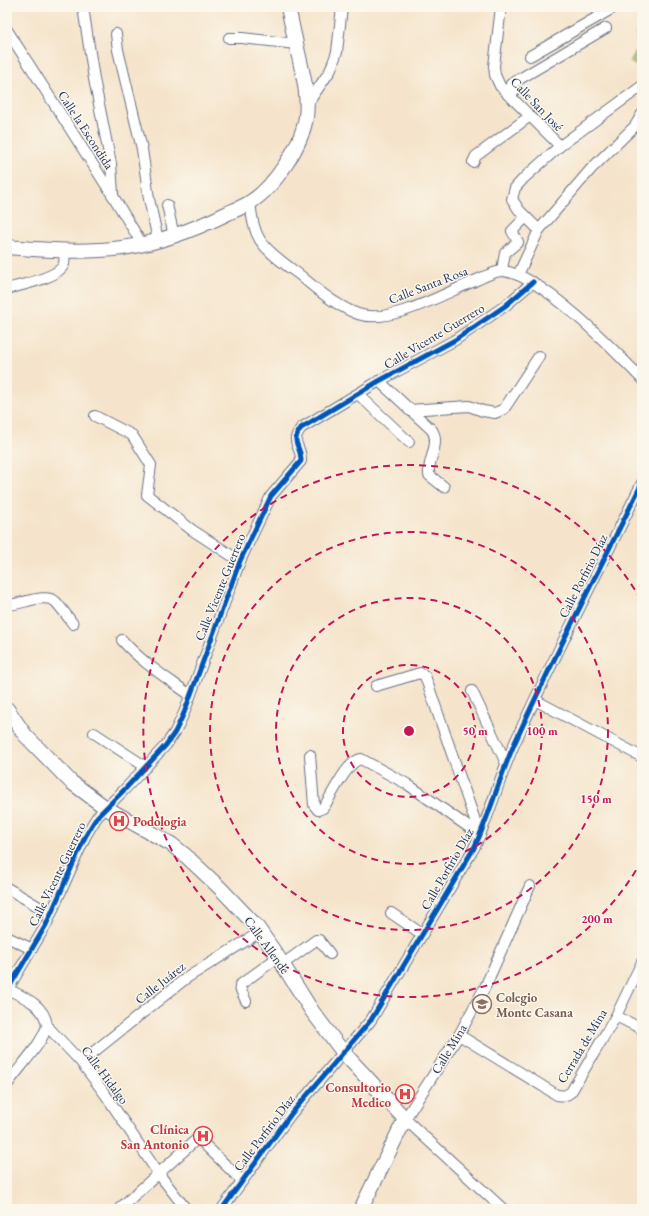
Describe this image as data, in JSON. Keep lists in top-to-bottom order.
{
  "streets": {
    "street": [
      "Calle San José",
      "Calle la Escondida",
      "Calle Santa Rosa",
      "Calle Vicente Guerrero",
      "Calle Porfirio Díaz",
      "Calle Allende",
      "Calle Juárez",
      "Cerrada de Mina",
      "Calle Mina",
      "Calle Hidalgo"
    ]
  },
  "crossings": [
    ["Calle Vicente Guerrero", "Calle Allende"],
    ["Calle Vicente Guerrero", "Calle Hidalgo"],
    ["Calle Porfirio Díaz", "Calle Allende"],
    ["Calle Allende", "Calle Juárez"],
    ["Calle Allende", "Calle Mina"],
    ["Calle Juárez", "Calle Hidalgo"],
    ["Cerrada de Mina", "Calle Mina"]
  ],
  "places": {
    "hospital": ["Podologia", "Consultorio Medico", "Clínica San Antonio"],
    "school or university": ["Colegio Monte Casana"]
  },
  "rings": [
    "50 m",
    "100 m",
    "150 m",
    "200 m"
  ]
}
